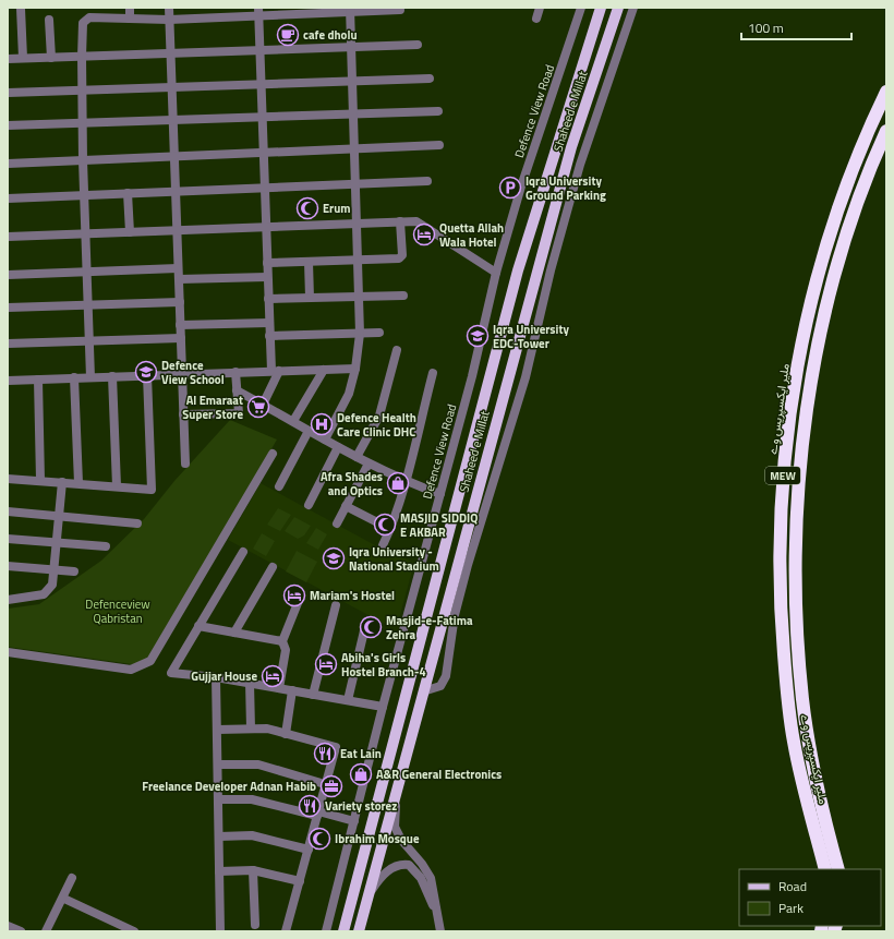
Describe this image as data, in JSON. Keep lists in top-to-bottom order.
{
  "streets": {
    "highway": ["ملیر ایکسپریس وے", "MEW"],
    "main road": ["Shaheed e Millat"],
    "street": ["Defence View Road"]
  },
  "parks": ["Defenceview Qabristan"],
  "places": {
    "cafe": ["cafe dholu"],
    "parking": ["Iqra University Ground Parking"],
    "mosque": [
      "Erum",
      "MASJID SIDDIQ E AKBAR",
      "Masjid-e-Fatima Zehra",
      "Ibrahim Mosque"
    ],
    "hotel": [
      "Quetta Allah Wala Hotel",
      "Mariam's Hostel",
      "Abiha's Girls Hostel Branch-4",
      "Gujjar House"
    ],
    "school or university": ["Iqra University EDC-Tower", "Defence View School", "Iqra University - National Stadium"],
    "supermarket": ["Al Emaraat Super Store"],
    "hospital": ["Defence Health Care Clinic DHC"],
    "shop": ["Afra Shades and Optics", "A&R General Electronics"],
    "restaurant": ["Eat Lain", "Variety storez"],
    "office": ["Freelance Developer Adnan Habib"]
  },
  "legend": ["Road", "Park"],
  "scale_bar": "100 m"
}
